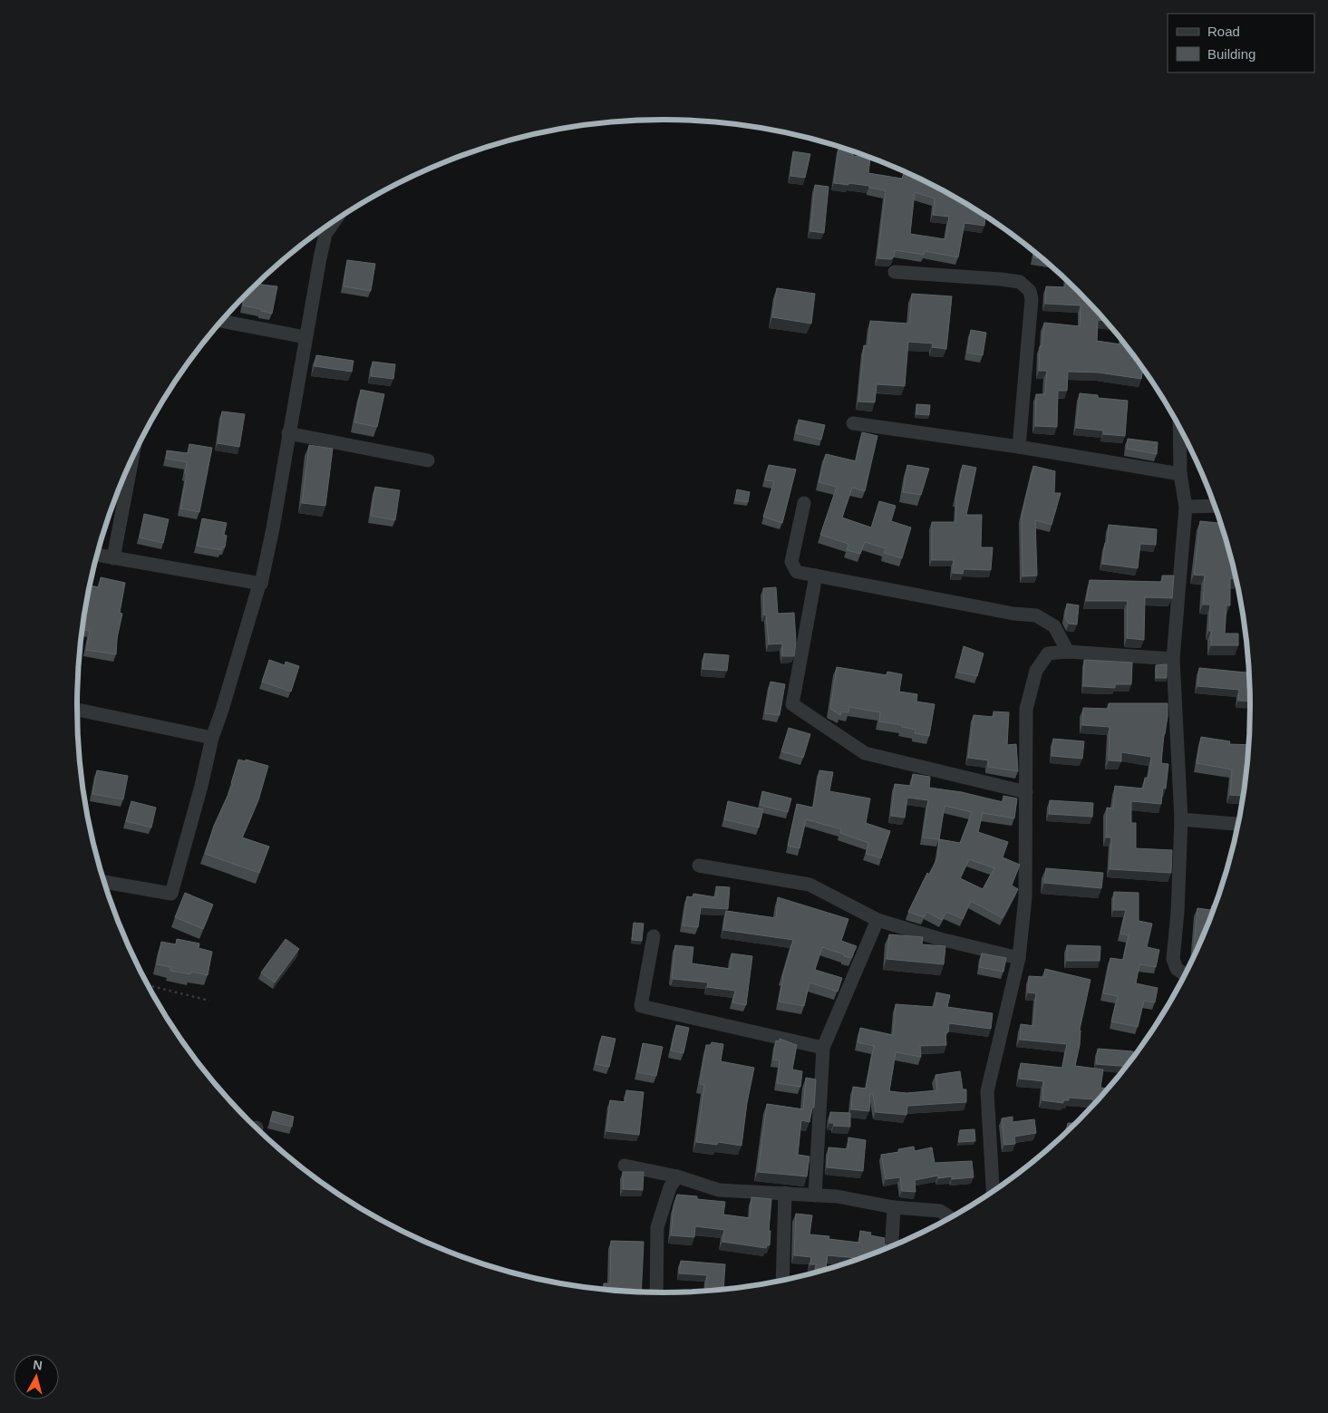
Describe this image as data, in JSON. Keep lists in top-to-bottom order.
{
  "legend": ["Road", "Building"],
  "north": "top"
}
